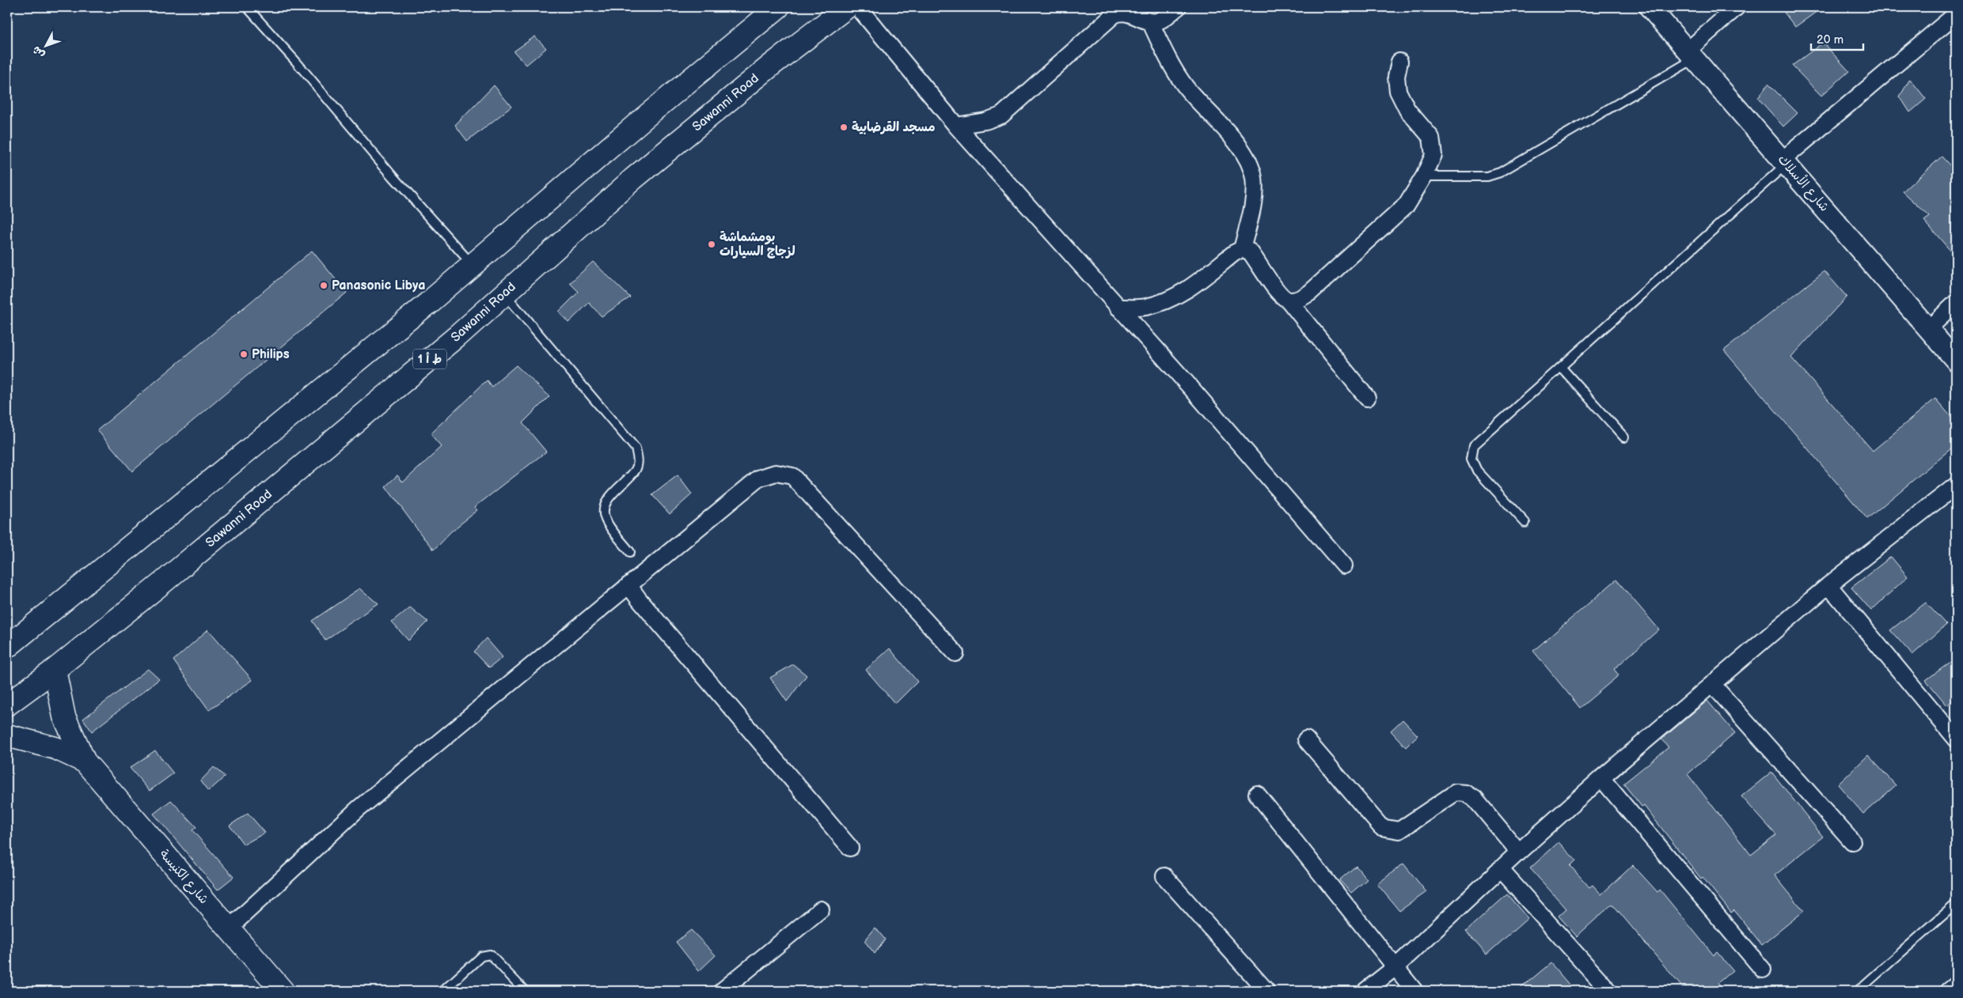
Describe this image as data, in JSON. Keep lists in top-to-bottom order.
{
  "streets": {
    "main road": ["Sawanni Road", "ط أ 1", "شارع الكنيسة"],
    "street": ["شارع الأسلاك"]
  },
  "crossings": [
    ["Sawanni Road", "شارع الكنيسة"]
  ],
  "places": [
    "مسجد القرضابية",
    "بومشماشة لزجاج السيارات",
    "Panasonic Libya",
    "Philips"
  ],
  "scale_bar": "20 m",
  "north": "bottom left"
}
